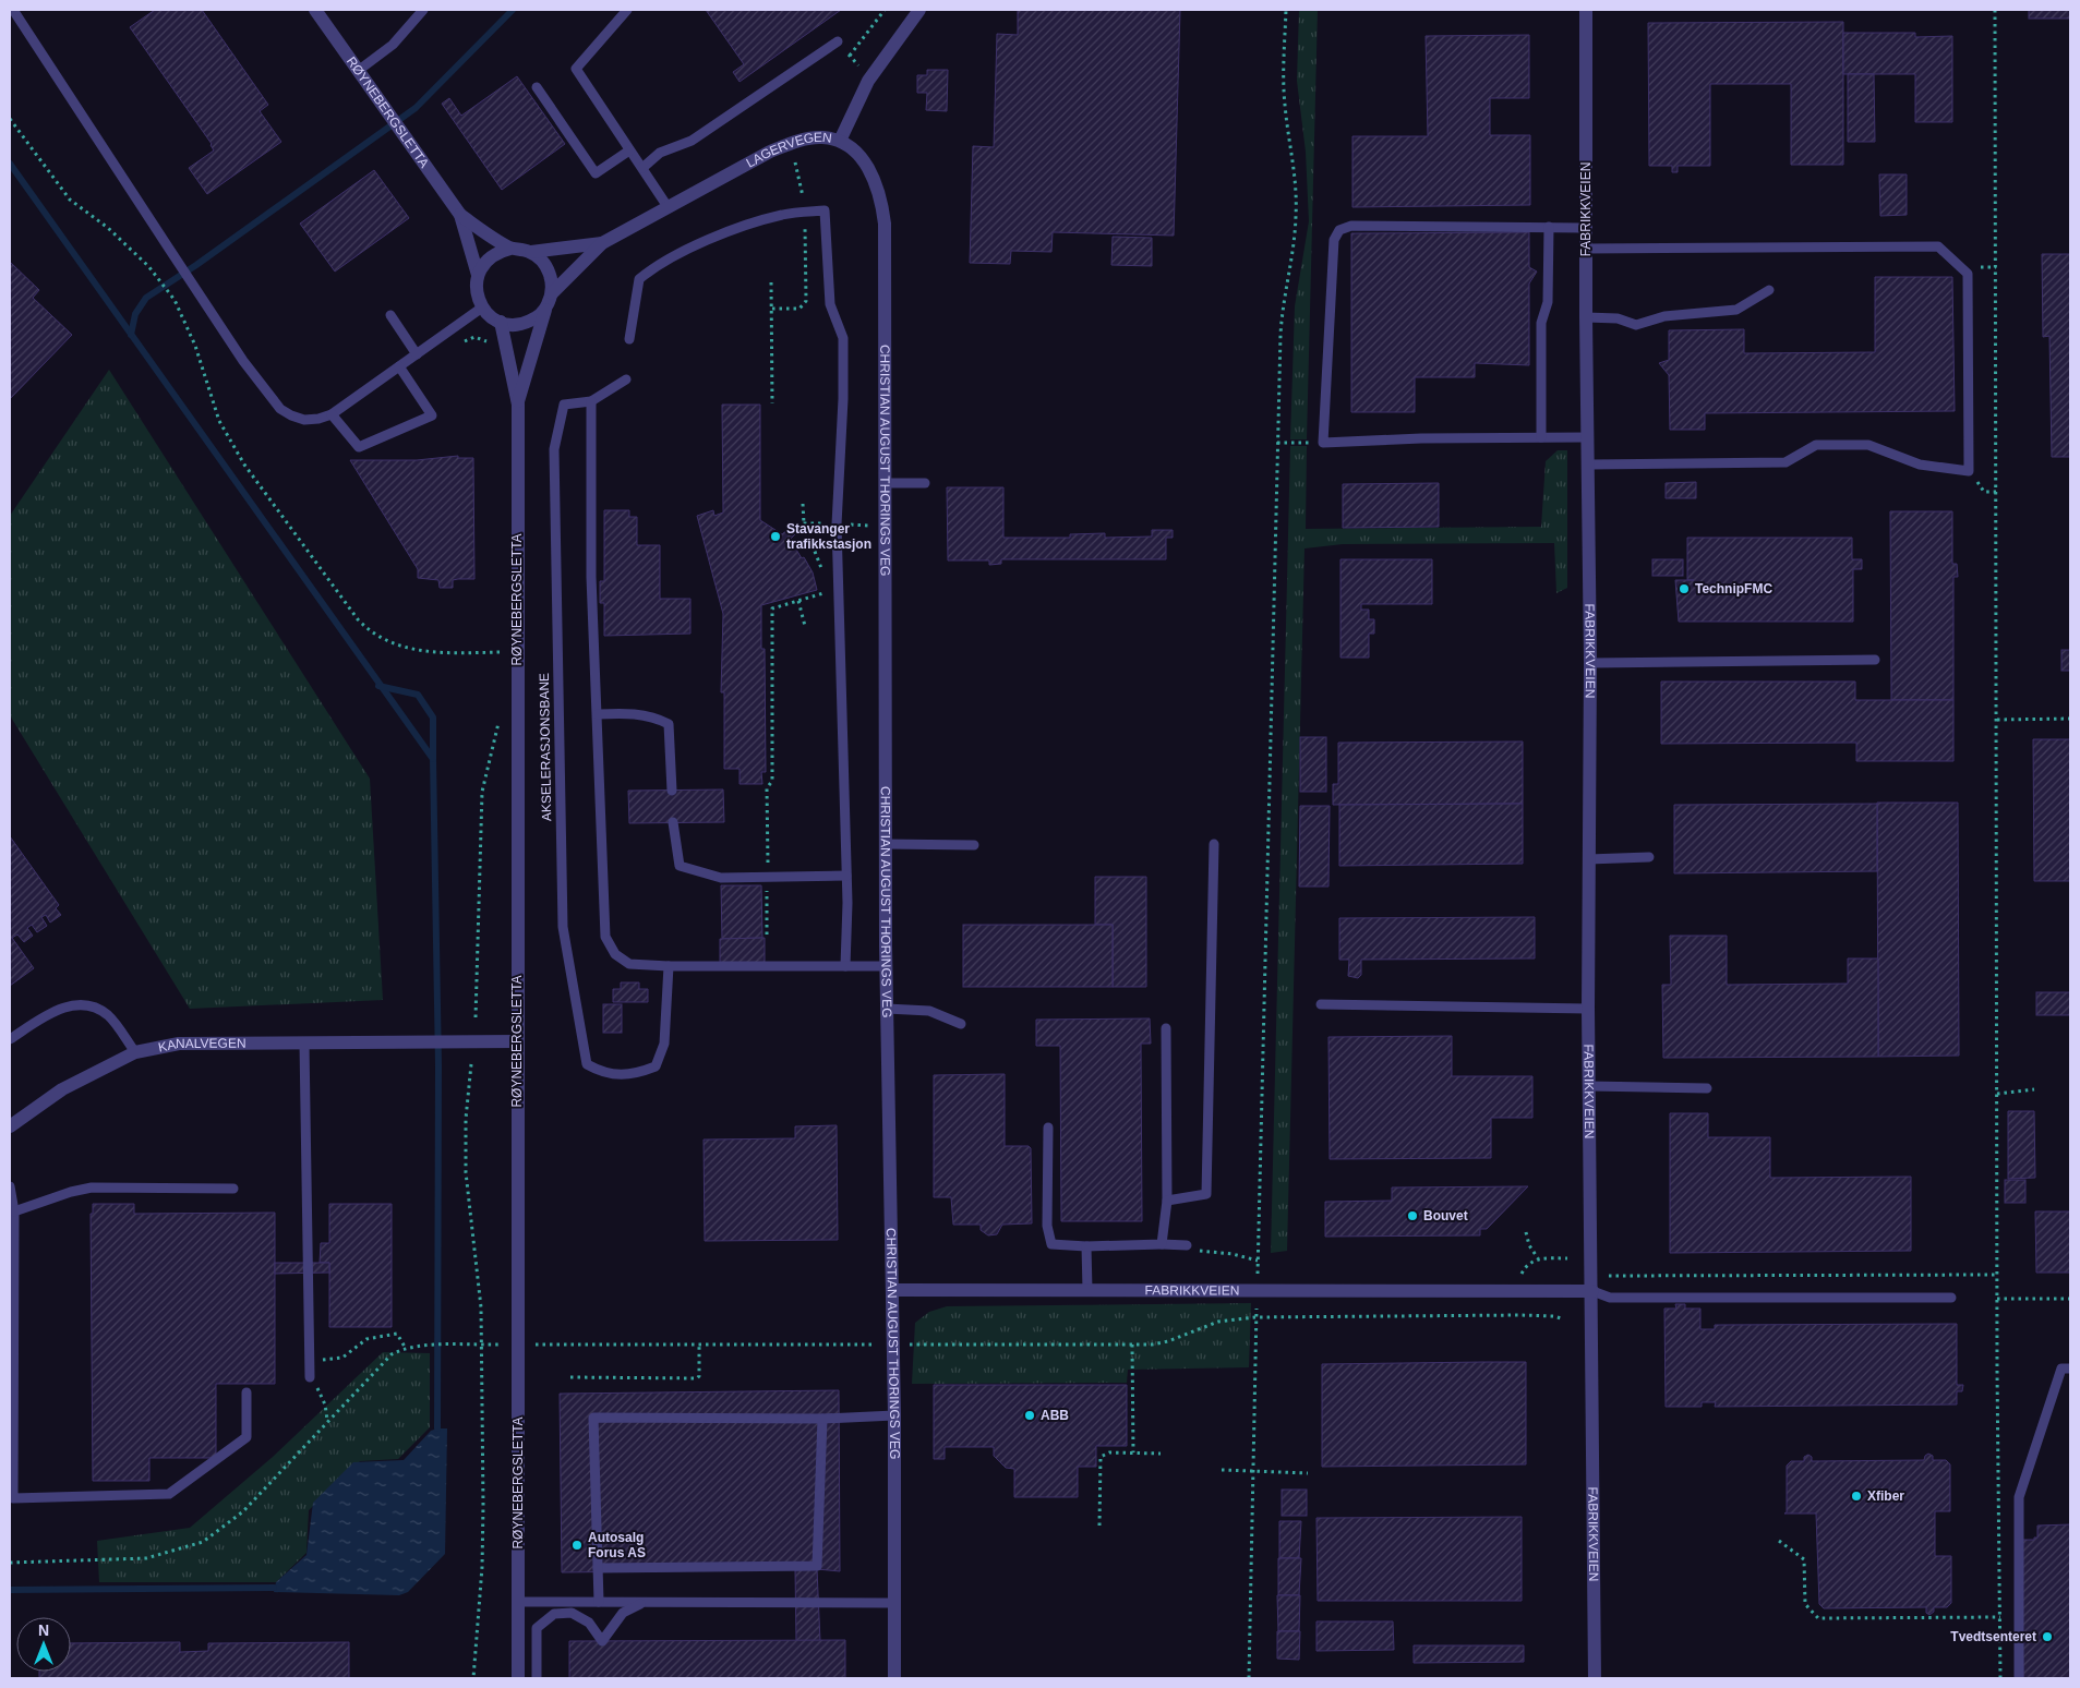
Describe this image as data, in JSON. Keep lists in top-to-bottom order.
{
  "streets": {
    "street": [
      "RØYNEBERGSLETTA",
      "LAGERVEGEN",
      "FABRIKKVEIEN",
      "CHRISTIAN AUGUST THORINGS VEG",
      "KANALVEGEN"
    ],
    "lane": ["AKSELERASJONSBANE"]
  },
  "crossings": [
    ["RØYNEBERGSLETTA", "LAGERVEGEN"],
    ["RØYNEBERGSLETTA", "KANALVEGEN"],
    ["LAGERVEGEN", "CHRISTIAN AUGUST THORINGS VEG"],
    ["FABRIKKVEIEN", "CHRISTIAN AUGUST THORINGS VEG"]
  ],
  "places": [
    "Stavanger trafikkstasjon",
    "TechnipFMC",
    "Bouvet",
    "ABB",
    "Xfiber",
    "Autosalg Forus AS",
    "Tvedtsenteret"
  ],
  "north": "top"
}
